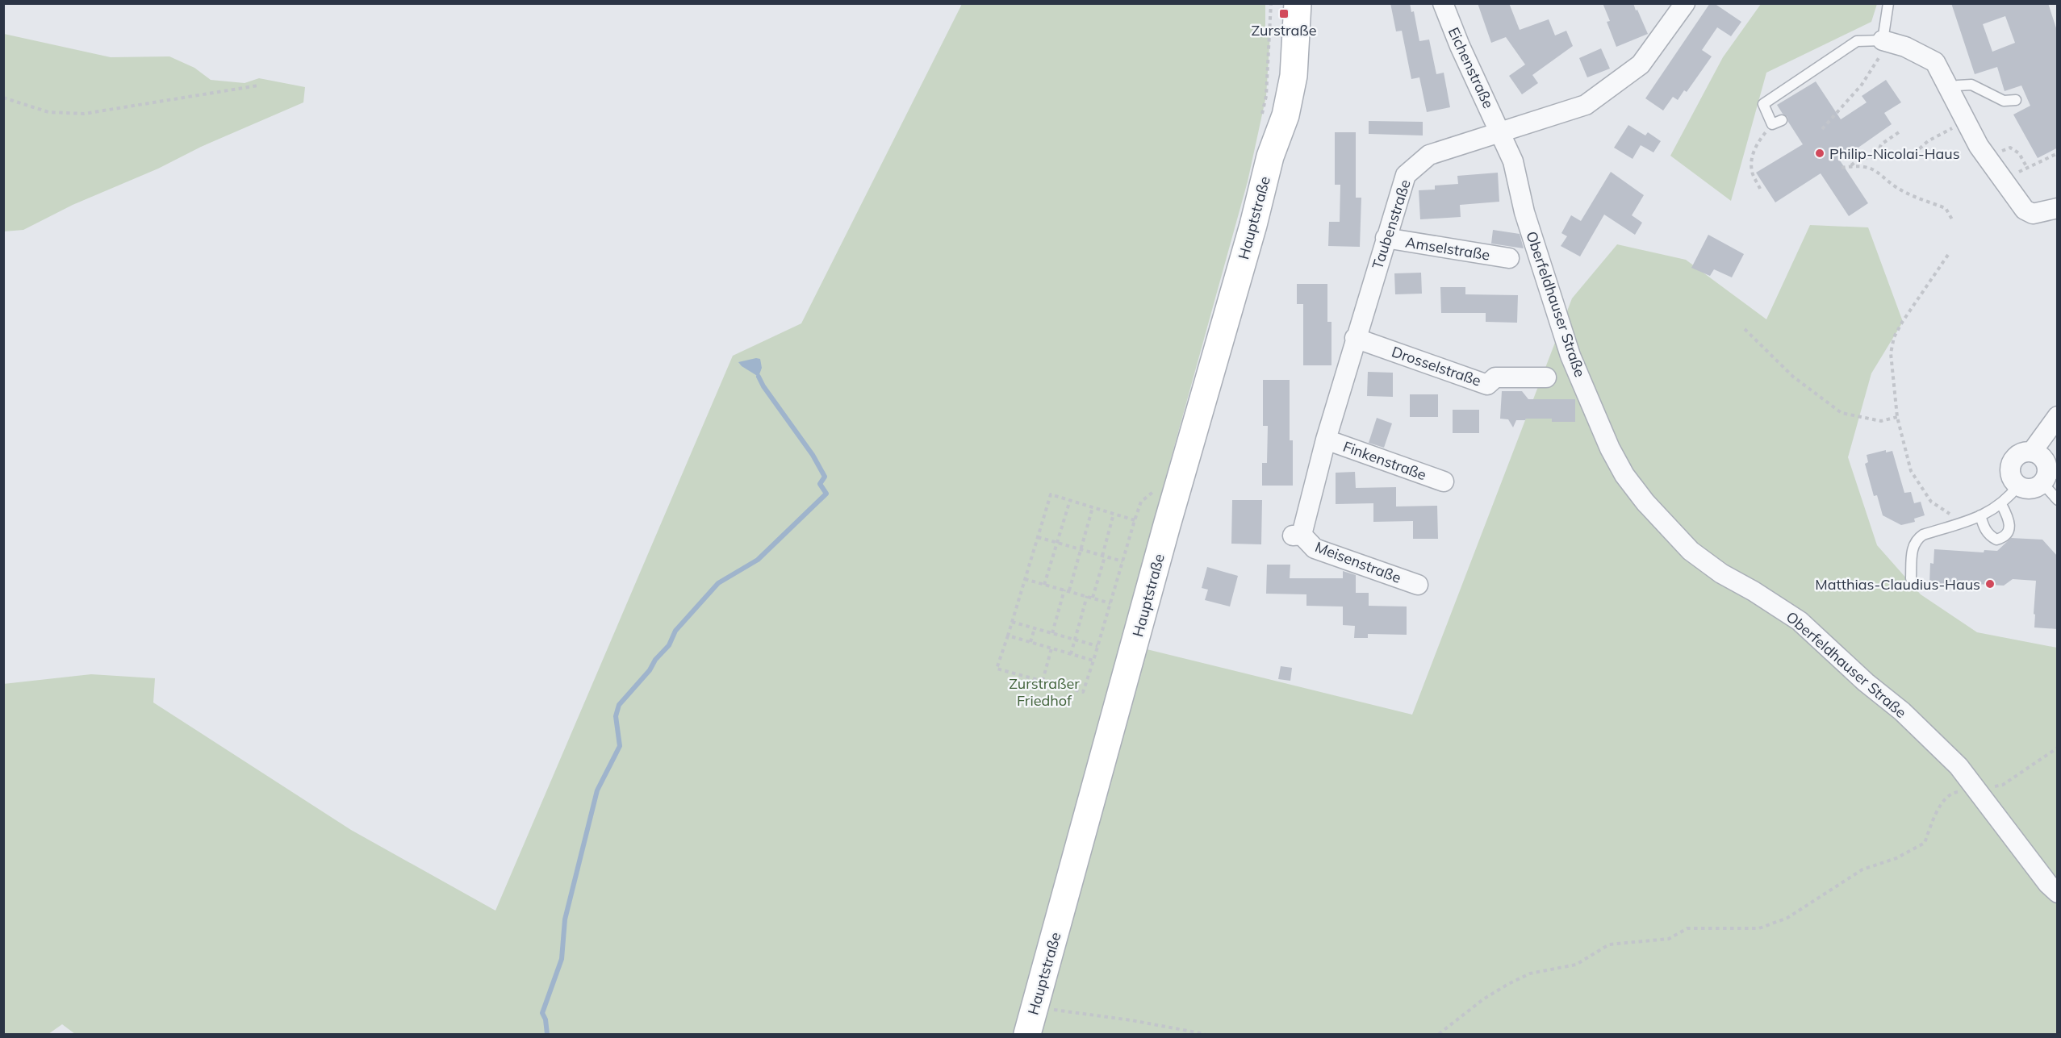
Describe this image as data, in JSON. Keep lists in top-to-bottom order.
{
  "streets": {
    "main road": ["Hauptstraße"],
    "street": [
      "Eichenstraße",
      "Taubenstraße",
      "Amselstraße",
      "Oberfeldhauser Straße",
      "Drosselstraße",
      "Finkenstraße",
      "Meisenstraße"
    ]
  },
  "crossings": [
    ["Eichenstraße", "Taubenstraße"],
    ["Eichenstraße", "Oberfeldhauser Straße"],
    ["Taubenstraße", "Amselstraße"],
    ["Taubenstraße", "Oberfeldhauser Straße"],
    ["Taubenstraße", "Drosselstraße"],
    ["Taubenstraße", "Finkenstraße"],
    ["Taubenstraße", "Meisenstraße"]
  ],
  "parks": ["Zurstraßer Friedhof"],
  "places": {
    "transit": ["Zurstraße"],
    "other": ["Philip-Nicolai-Haus", "Matthias-Claudius-Haus"]
  }
}
